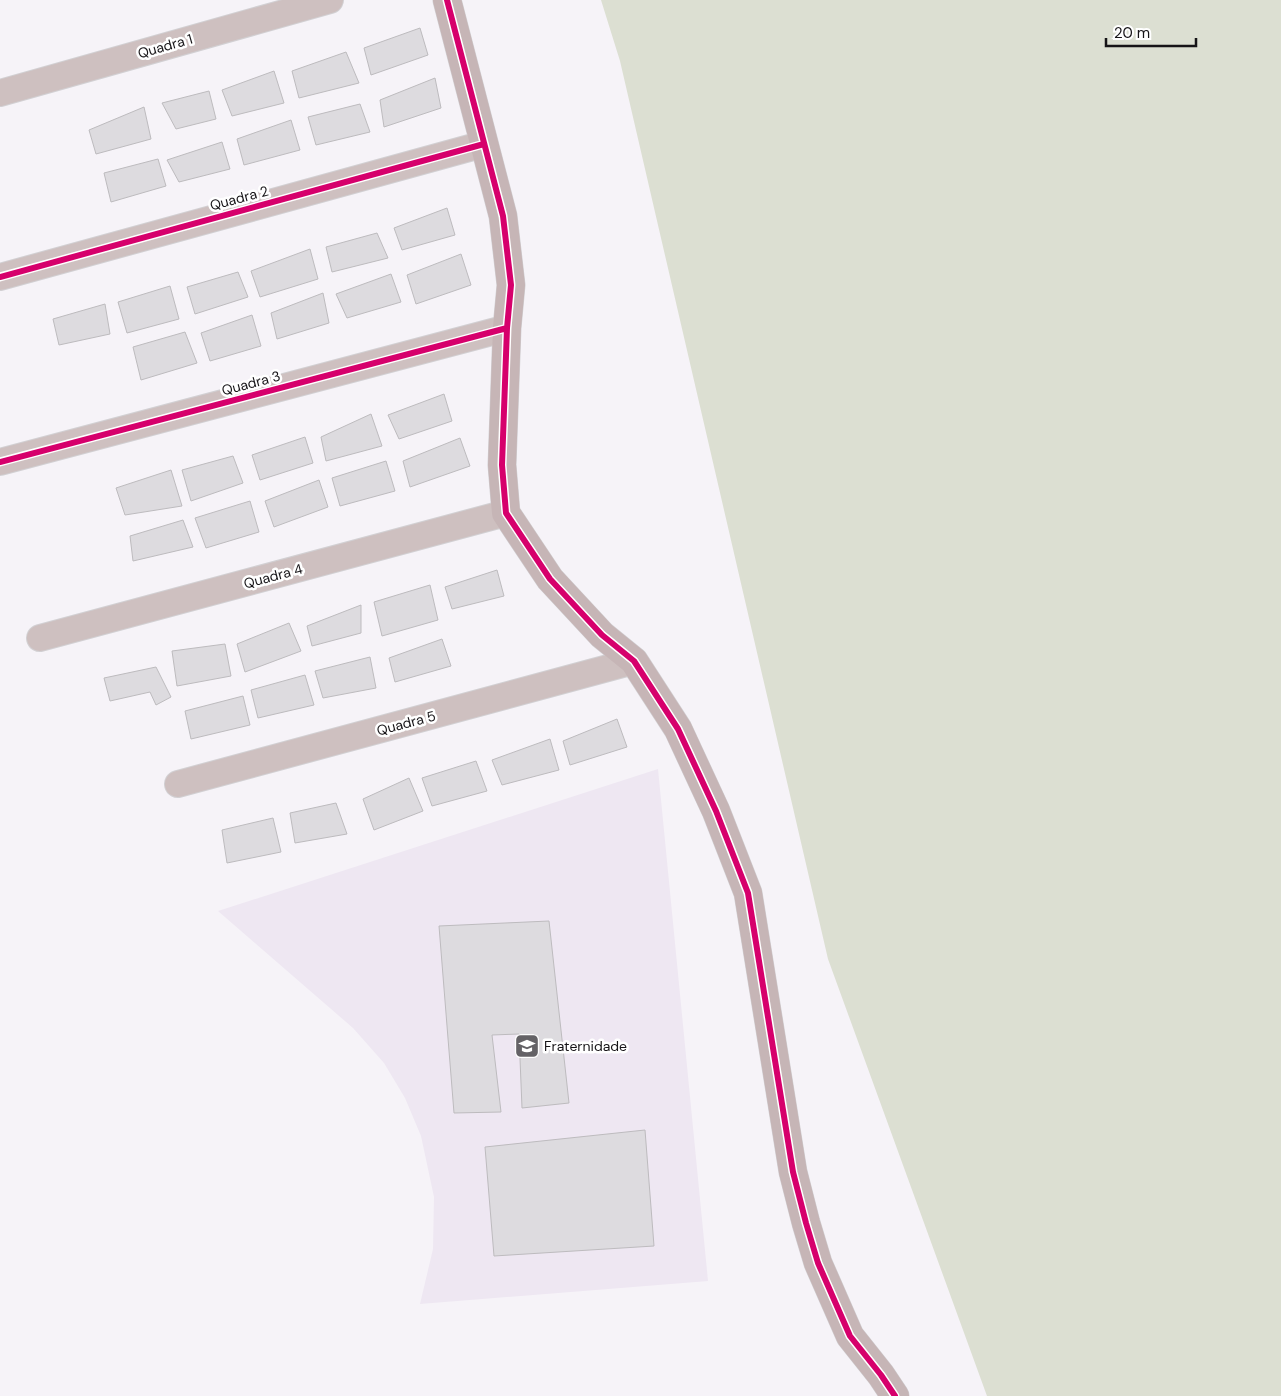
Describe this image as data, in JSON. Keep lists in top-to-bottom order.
{
  "streets": {
    "street": [
      "Quadra 1",
      "Quadra 2",
      "Quadra 3",
      "Quadra 4",
      "Quadra 5"
    ]
  },
  "places": {
    "school or university": ["Fraternidade"]
  },
  "scale_bar": "20 m"
}
